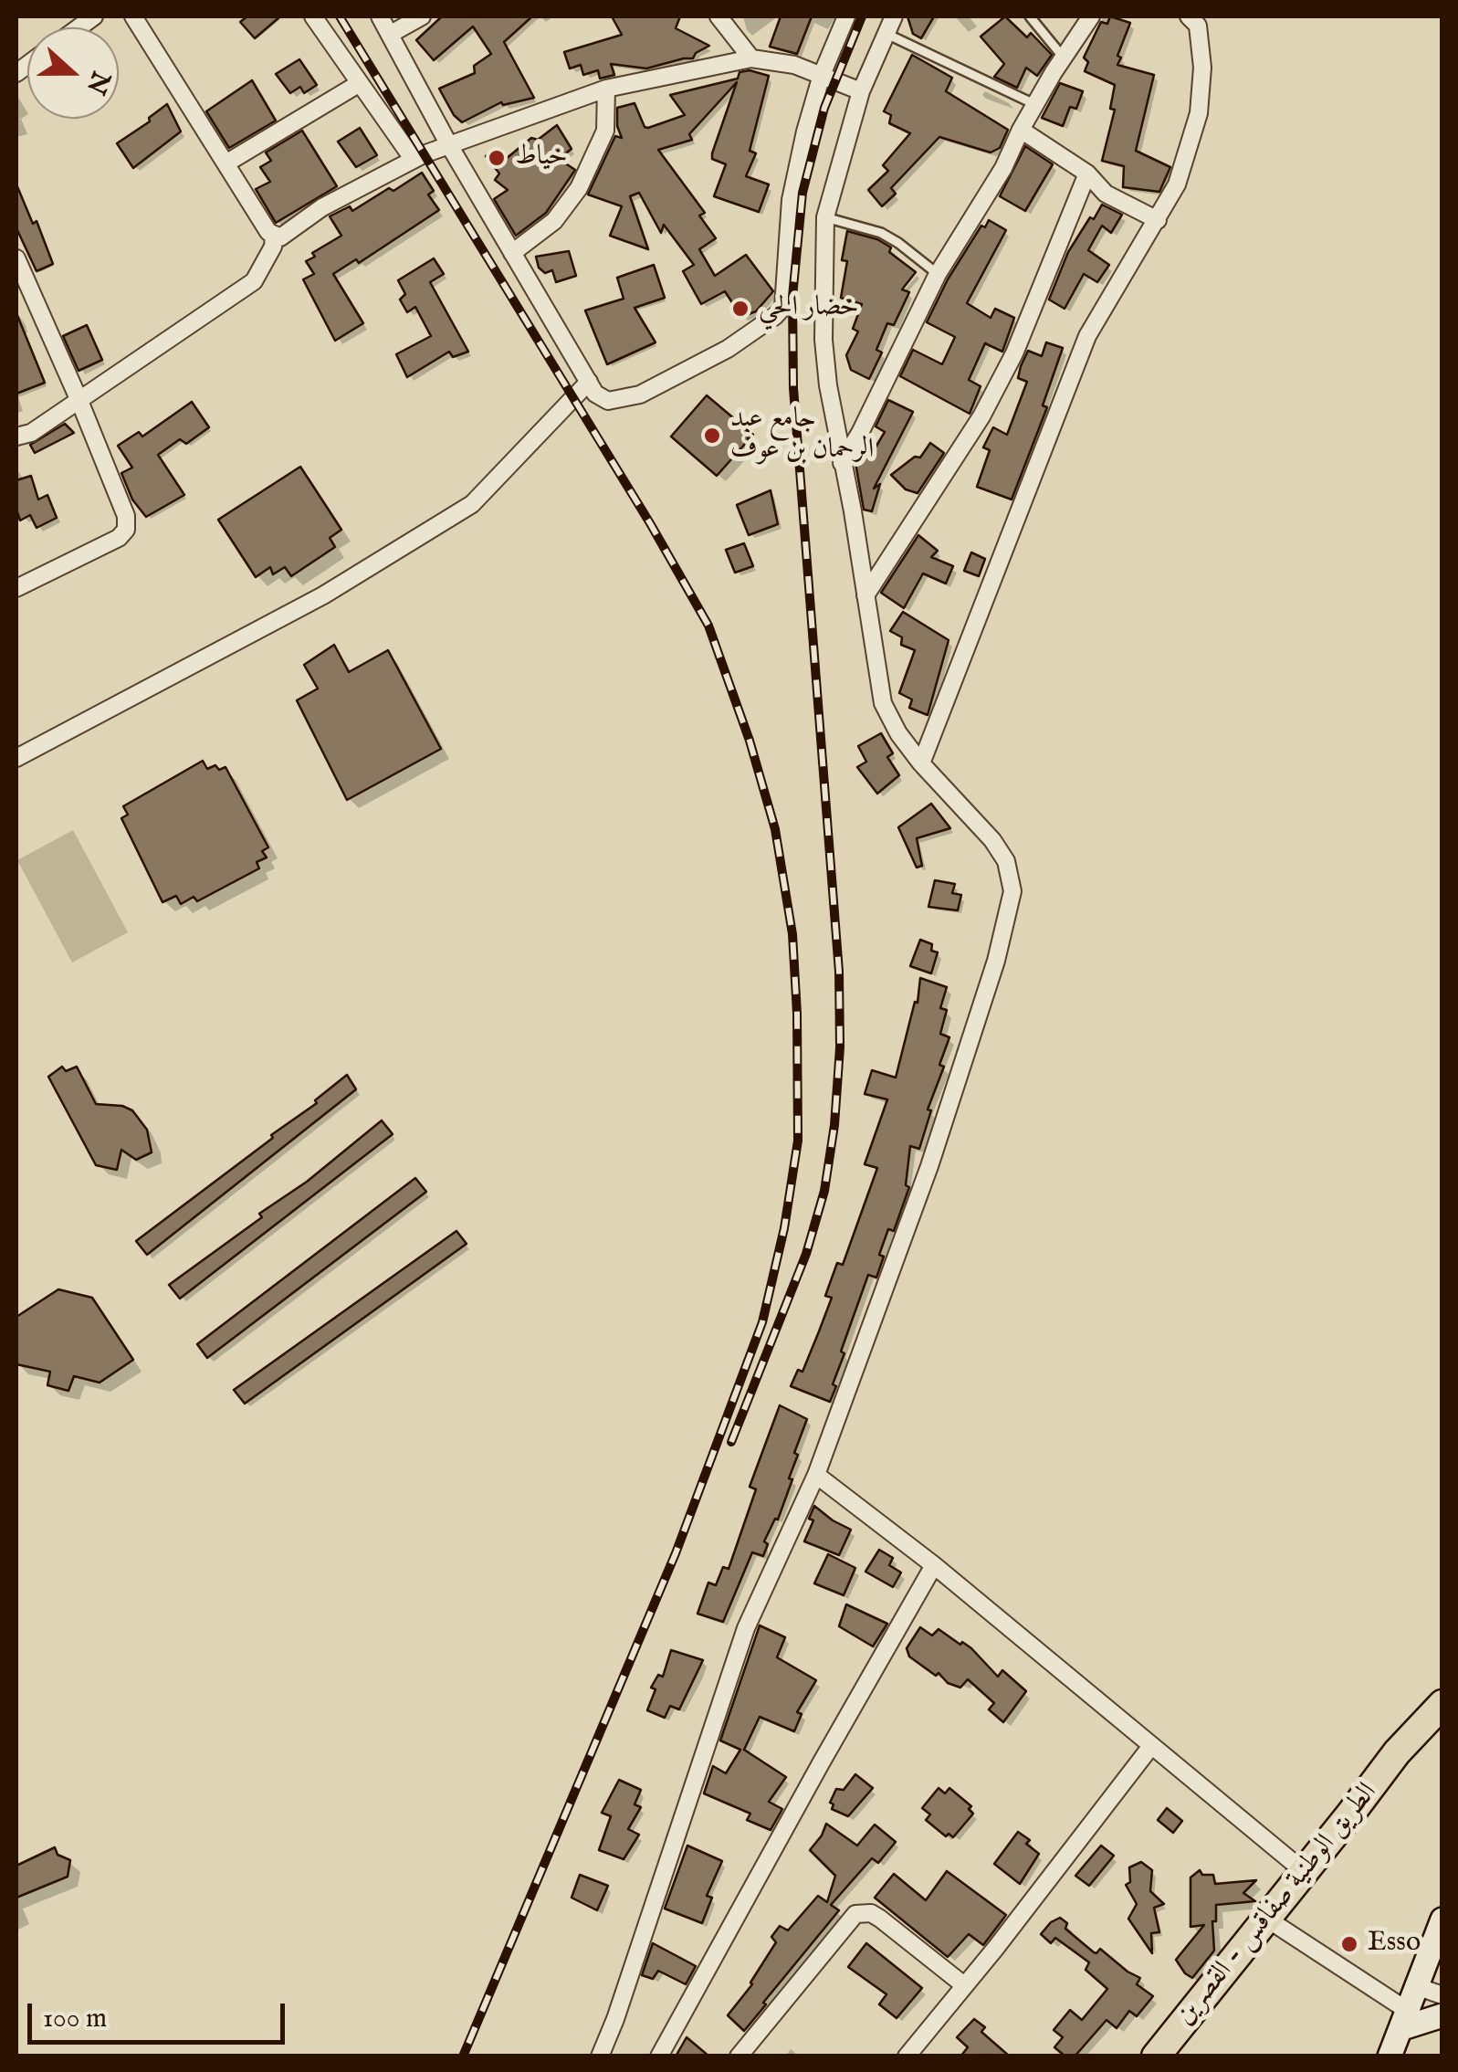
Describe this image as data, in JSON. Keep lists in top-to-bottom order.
{
  "streets": {
    "main road": ["الطريق الوطنية صفاقس - القصرين"]
  },
  "places": [
    "خياط",
    "خضار الحي",
    "جامع عبد الرحمان بن عوف",
    "Esso"
  ],
  "scale_bar": "100 m",
  "north": "right"
}
